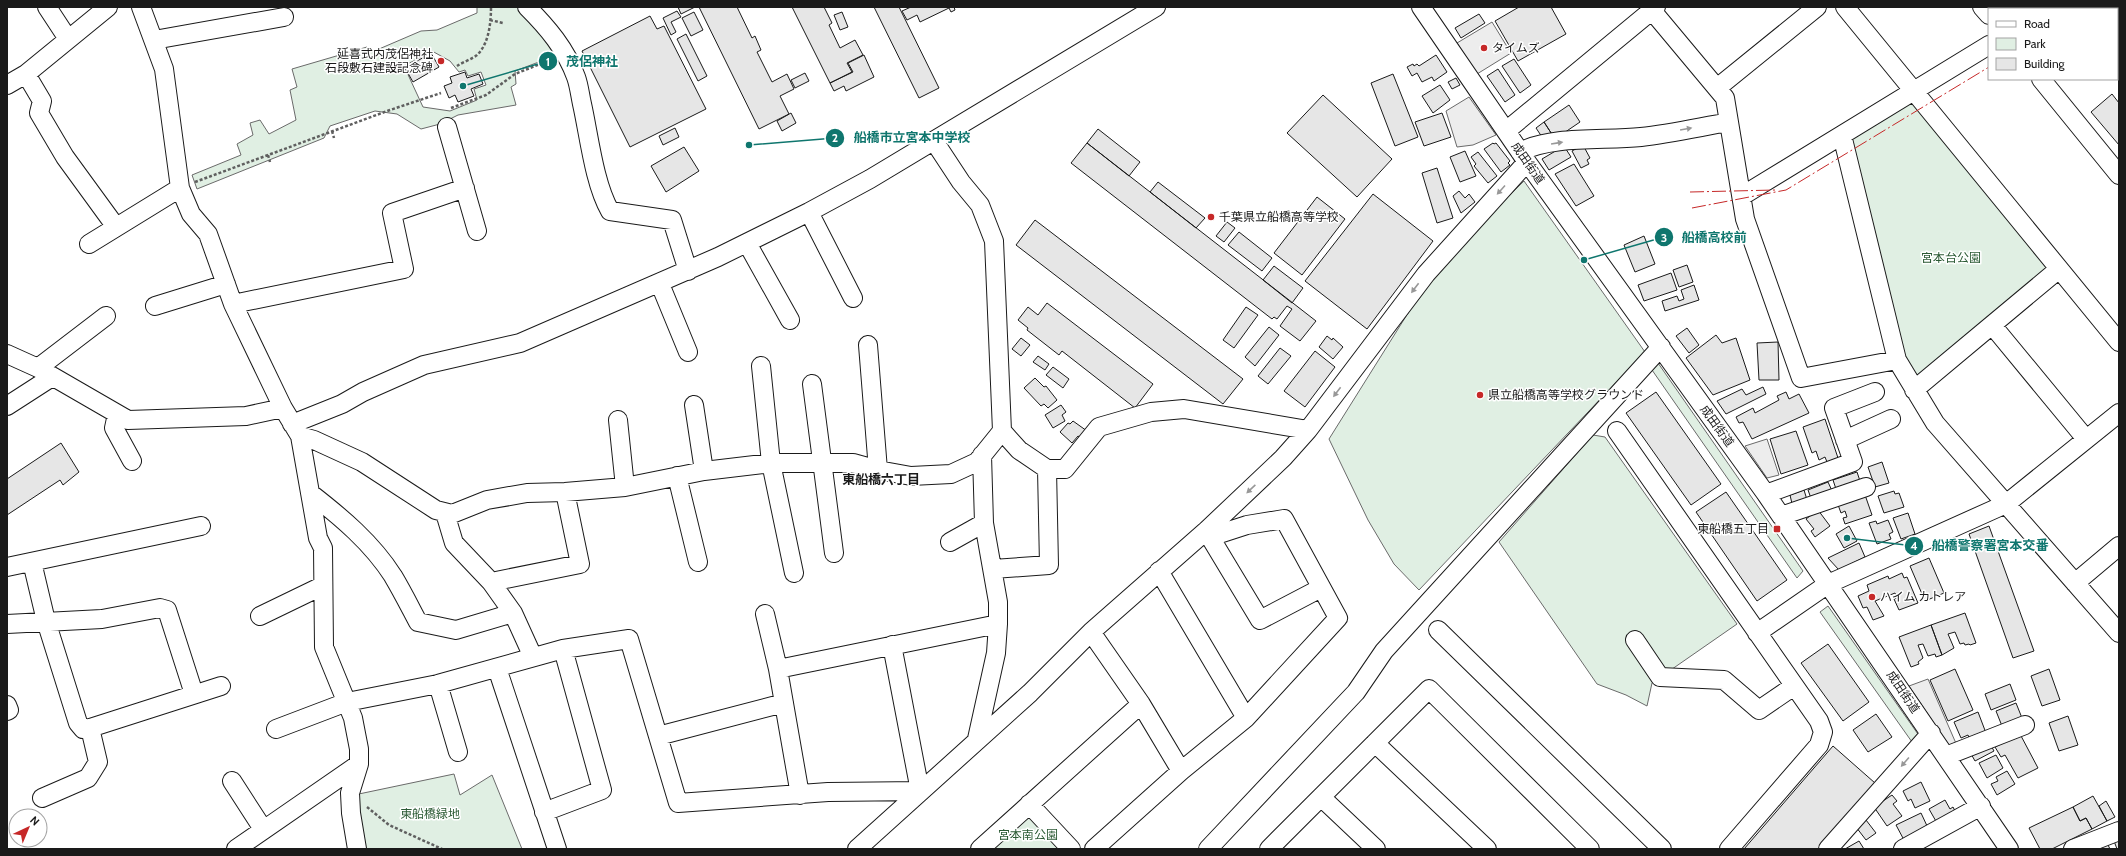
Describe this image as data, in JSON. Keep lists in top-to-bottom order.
{
  "streets": {
    "street": ["成田街道"]
  },
  "districts": ["東船橋六丁目"],
  "parks": ["宮本台公園", "東船橋緑地", "宮本南公園"],
  "places": {
    "other": [
      "タイムズ",
      "延喜式内茂侶神社 石段敷石建設記念碑",
      "茂侶神社",
      "船橋市立宮本中学校",
      "千葉県立船橋高等学校",
      "船橋高校前",
      "県立船橋高等学校グラウンド",
      "船橋警察署宮本交番",
      "ハイム カトレア"
    ],
    "transit": ["東船橋五丁目"]
  },
  "legend": ["Road", "Park", "Building"],
  "north": "top right"
}
